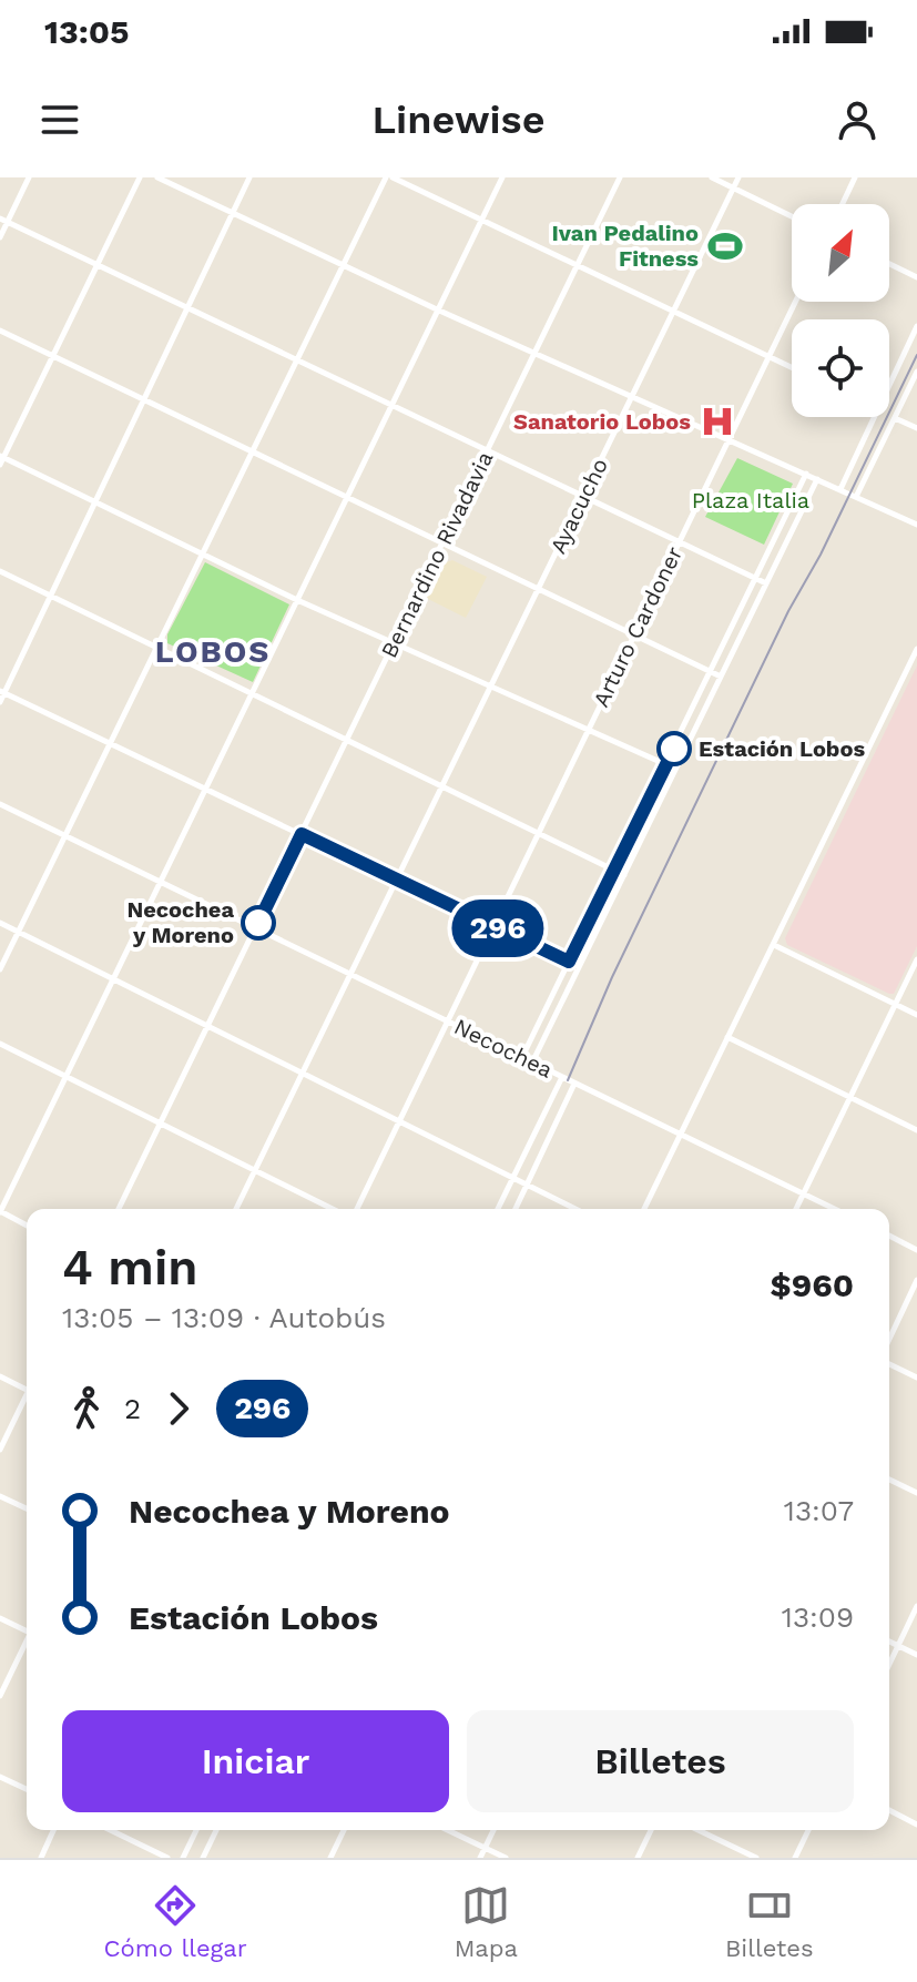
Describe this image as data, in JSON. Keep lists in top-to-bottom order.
{
  "streets": {
    "street": [
      "Ayacucho",
      "Bernardino Rivadavia",
      "Arturo Cardoner",
      "Necochea"
    ]
  },
  "crossings": [
    ["Ayacucho", "Necochea"],
    ["Bernardino Rivadavia", "Necochea"],
    ["Arturo Cardoner", "Necochea"]
  ],
  "districts": ["LOBOS"],
  "parks": ["Plaza Italia"],
  "places": {
    "sports": ["Ivan Pedalino Fitness"],
    "hospital": ["Sanatorio Lobos"],
    "other": ["Estación Lobos", "Necochea y Moreno"]
  },
  "lines": ["bus line 296"],
  "north": "top right",
  "page": {
    "status": "13:05",
    "header": "Linewise",
    "on_map": "296",
    "heading": ["4 min", "13:05 – 13:09 · Autobús", "$960"],
    "legs": ["2", "296"],
    "list": [
      {
        "name": "Necochea y Moreno",
        "value": "13:07"
      },
      {
        "name": "Estación Lobos",
        "value": "13:09"
      }
    ],
    "buttons": ["Iniciar", "Billetes"],
    "tabs": ["Cómo llegar", "Mapa", "Billetes"]
  }
}
